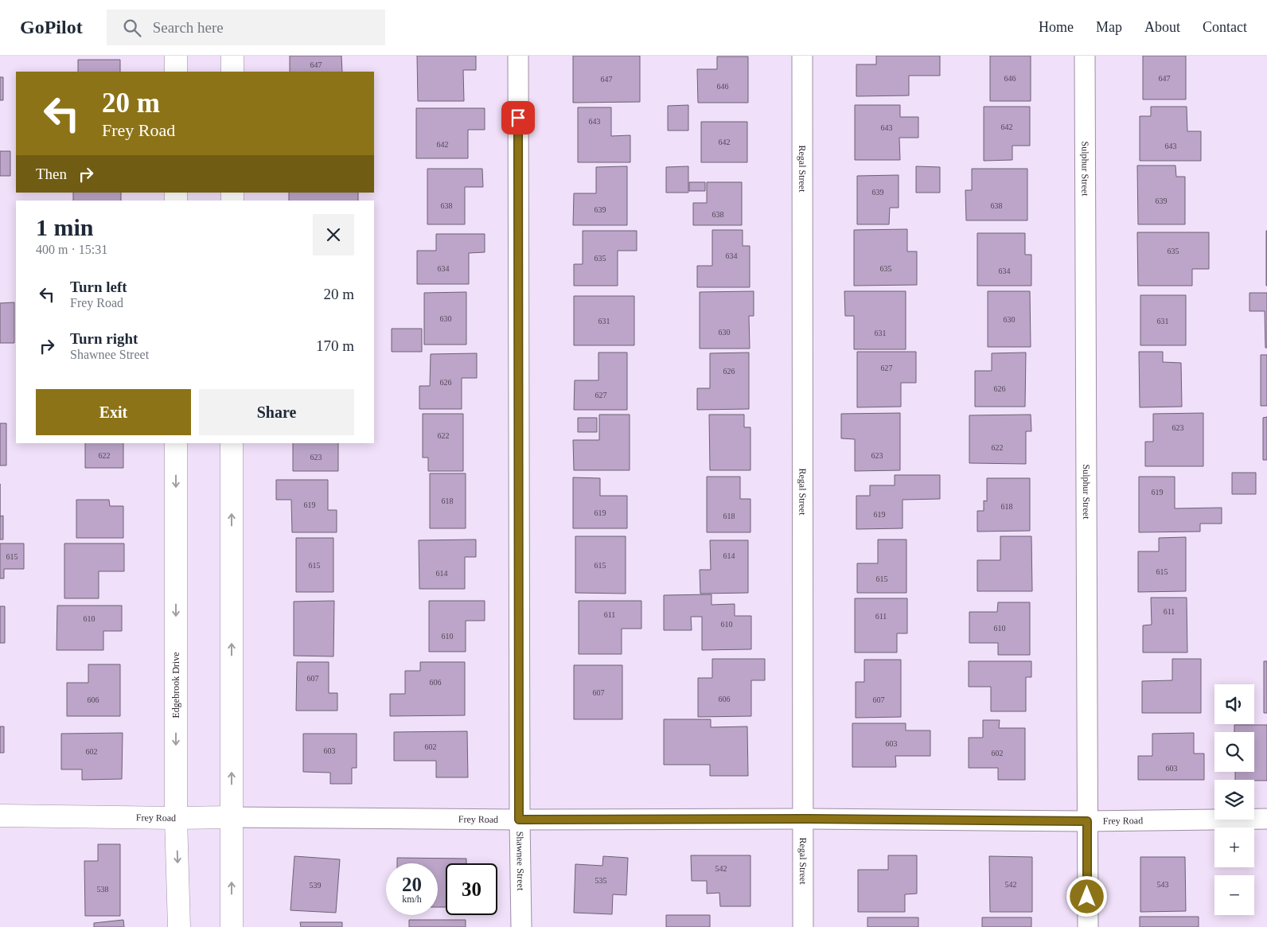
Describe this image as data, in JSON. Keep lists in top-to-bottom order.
{
  "streets": {
    "main road": ["Edgebrook Drive", "Frey Road"],
    "street": ["Regal Street", "Sulphur Street", "Shawnee Street"]
  },
  "crossings": [
    ["Regal Street", "Frey Road"],
    ["Sulphur Street", "Frey Road"],
    ["Edgebrook Drive", "Frey Road"],
    ["Frey Road", "Shawnee Street"]
  ],
  "house_numbers": [
    "647",
    "646",
    "647",
    "647",
    "646",
    "643",
    "642",
    "643",
    "642",
    "642",
    "643",
    "639",
    "639",
    "638",
    "638",
    "639",
    "638",
    "635",
    "634",
    "635",
    "634",
    "635",
    "634",
    "630",
    "630",
    "631",
    "631",
    "630",
    "631",
    "627",
    "626",
    "626",
    "626",
    "627",
    "623",
    "622",
    "622",
    "622",
    "623",
    "623",
    "619",
    "618",
    "619",
    "618",
    "619",
    "619",
    "618",
    "614",
    "615",
    "615",
    "615",
    "615",
    "614",
    "615",
    "611",
    "611",
    "611",
    "610",
    "610",
    "610",
    "610",
    "607",
    "606",
    "607",
    "606",
    "606",
    "607",
    "603",
    "602",
    "603",
    "602",
    "602",
    "603",
    "542",
    "535",
    "542",
    "543",
    "539",
    "538"
  ],
  "page": {
    "header": "GoPilot",
    "search": "Search here",
    "nav": [
      "Home",
      "Map",
      "About",
      "Contact"
    ],
    "turn": ["20 m", "Frey Road"],
    "then": "Then",
    "heading": ["1 min", "400 m · 15:31"],
    "list": [
      {
        "name": "Turn left",
        "note": "Frey Road",
        "value": "20 m"
      },
      {
        "name": "Turn right",
        "note": "Shawnee Street",
        "value": "170 m"
      }
    ],
    "buttons": ["Exit", "Share"],
    "map_buttons": ["+", "−"],
    "speed": "20 km/h",
    "limit": "30"
  }
}
